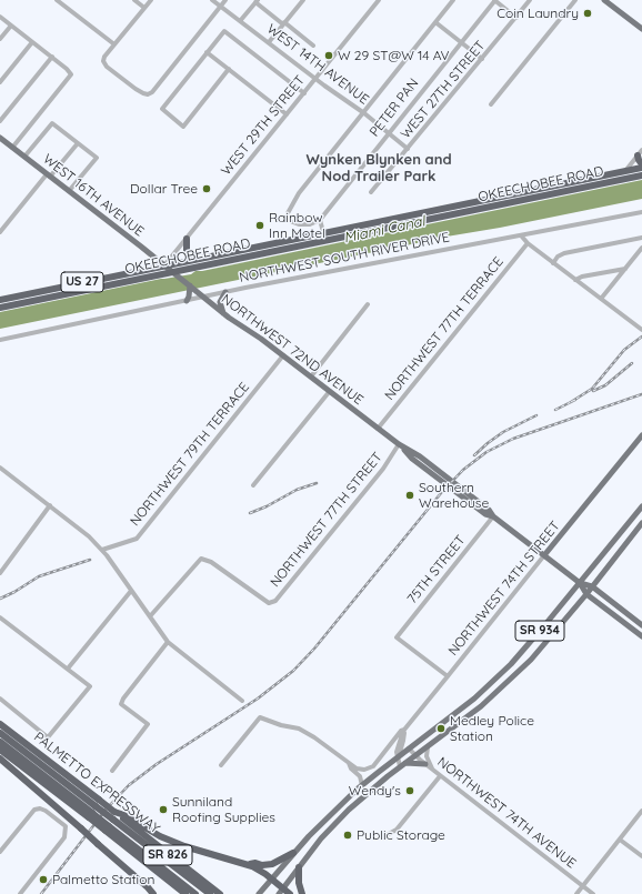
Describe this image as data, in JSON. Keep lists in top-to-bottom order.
{
  "streets": {
    "highway": [
      "OKEECHOBEE ROAD",
      "US 27",
      "PALMETTO EXPRESSWAY",
      "SR 826"
    ],
    "main road": [
      "WEST 16TH AVENUE",
      "NORTHWEST 72ND AVENUE",
      "NORTHWEST 74TH STREET",
      "SR 934"
    ],
    "street": [
      "WEST 14TH AVENUE",
      "WEST 27TH STREET",
      "PETER PAN",
      "WEST 29TH STREET",
      "NORTHWEST SOUTH RIVER DRIVE",
      "NORTHWEST 77TH TERRACE",
      "NORTHWEST 79TH TERRACE",
      "NORTHWEST 77TH STREET",
      "75TH STREET",
      "NORTHWEST 74TH AVENUE"
    ]
  },
  "crossings": [
    ["WEST 14TH AVENUE", "WEST 27TH STREET"],
    ["WEST 14TH AVENUE", "PETER PAN"],
    ["WEST 14TH AVENUE", "WEST 29TH STREET"],
    ["WEST 29TH STREET", "OKEECHOBEE ROAD"],
    ["WEST 29TH STREET", "WEST 16TH AVENUE"],
    ["OKEECHOBEE ROAD", "WEST 16TH AVENUE"],
    ["OKEECHOBEE ROAD", "NORTHWEST 72ND AVENUE"],
    ["WEST 16TH AVENUE", "NORTHWEST 72ND AVENUE"],
    ["NORTHWEST SOUTH RIVER DRIVE", "NORTHWEST 72ND AVENUE"],
    ["NORTHWEST 77TH TERRACE", "NORTHWEST 72ND AVENUE"],
    ["NORTHWEST 72ND AVENUE", "NORTHWEST 79TH TERRACE"],
    ["NORTHWEST 72ND AVENUE", "NORTHWEST 77TH STREET"],
    ["NORTHWEST 72ND AVENUE", "75TH STREET"],
    ["NORTHWEST 72ND AVENUE", "NORTHWEST 74TH STREET"],
    ["NORTHWEST 72ND AVENUE", "SR 934"],
    ["75TH STREET", "NORTHWEST 74TH STREET"],
    ["SR 934", "NORTHWEST 74TH AVENUE"]
  ],
  "districts": ["Wynken Blynken and Nod Trailer Park"],
  "water": ["Miami Canal"],
  "places": [
    "Coin Laundry",
    "W 29 ST@W 14 AV",
    "Dollar Tree",
    "Rainbow Inn Motel",
    "Southern Warehouse",
    "Medley Police Station",
    "Wendy's",
    "Sunniland Roofing Supplies",
    "Public Storage",
    "Palmetto Station"
  ]
}
